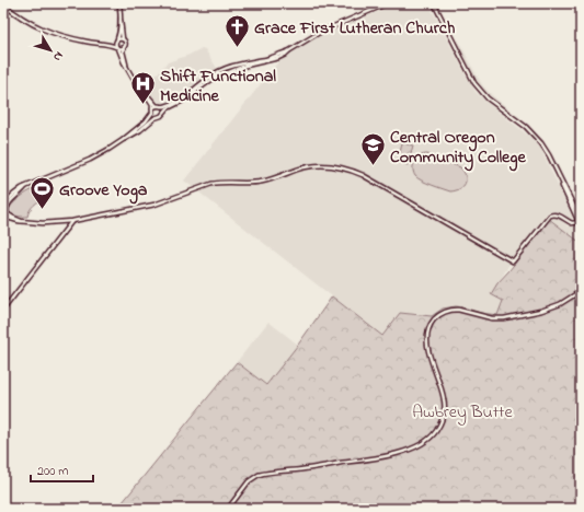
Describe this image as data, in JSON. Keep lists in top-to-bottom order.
{
  "parks": ["Awbrey Butte"],
  "places": {
    "church": ["Grace First Lutheran Church"],
    "hospital": ["Shift Functional Medicine"],
    "school or university": ["Central Oregon Community College"],
    "sports": ["Groove Yoga"]
  },
  "scale_bar": "200 m",
  "north": "bottom right"
}
